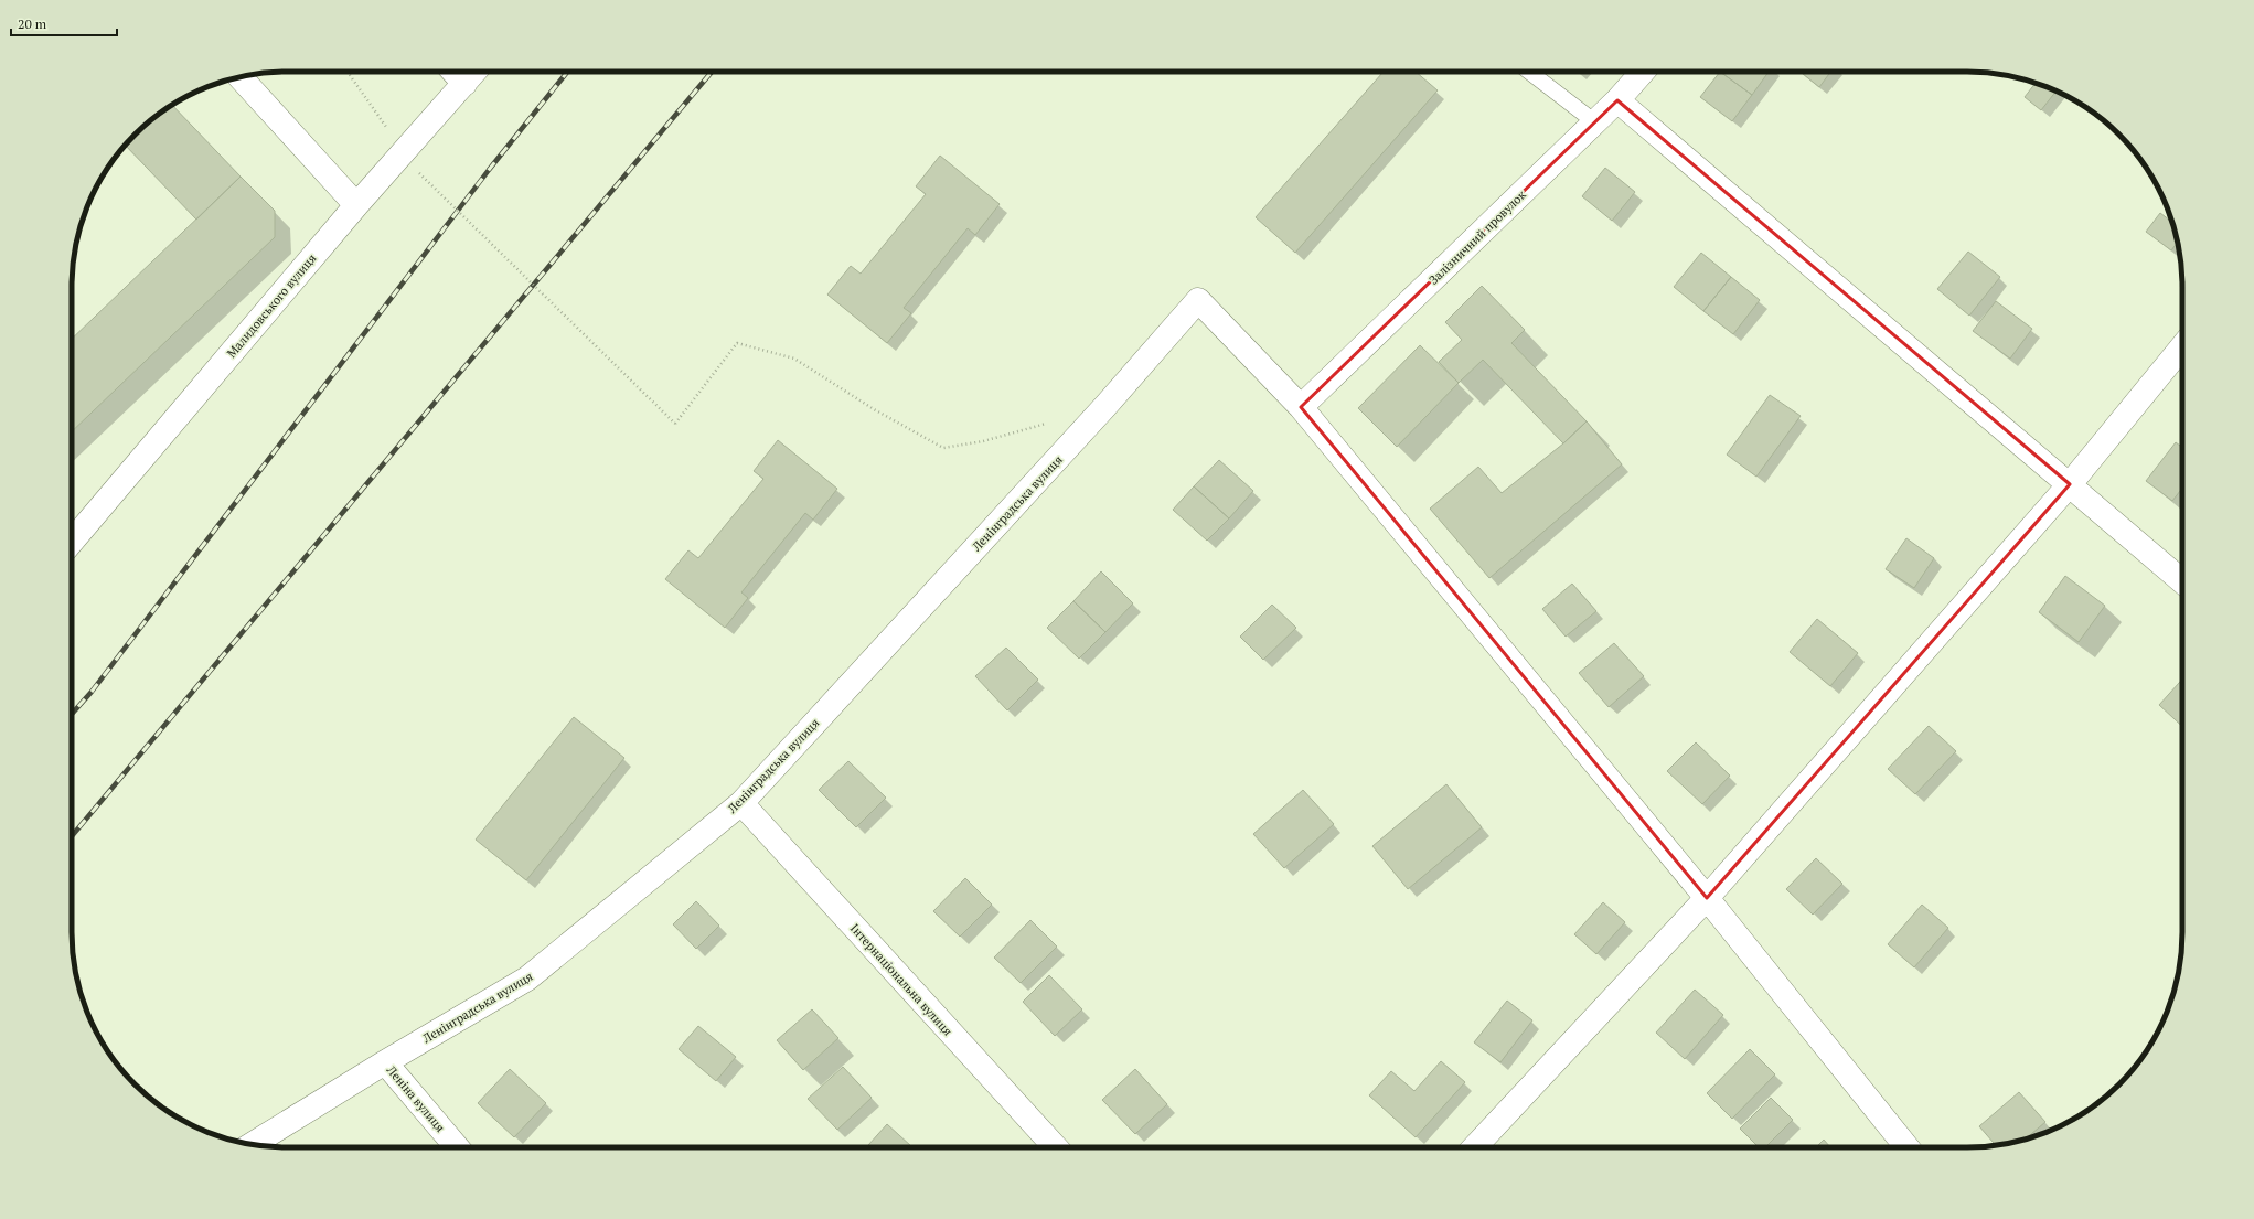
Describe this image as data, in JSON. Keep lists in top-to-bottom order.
{
  "streets": {
    "street": [
      "Залізничний провулок",
      "Малидовського вулиця",
      "Ленінградська вулиця",
      "Інтернаціональна вулиця",
      "Леніна вулиця"
    ]
  },
  "crossings": [
    ["Залізничний провулок", "Ленінградська вулиця"],
    ["Ленінградська вулиця", "Інтернаціональна вулиця"],
    ["Ленінградська вулиця", "Леніна вулиця"]
  ],
  "scale_bar": "20 m"
}
